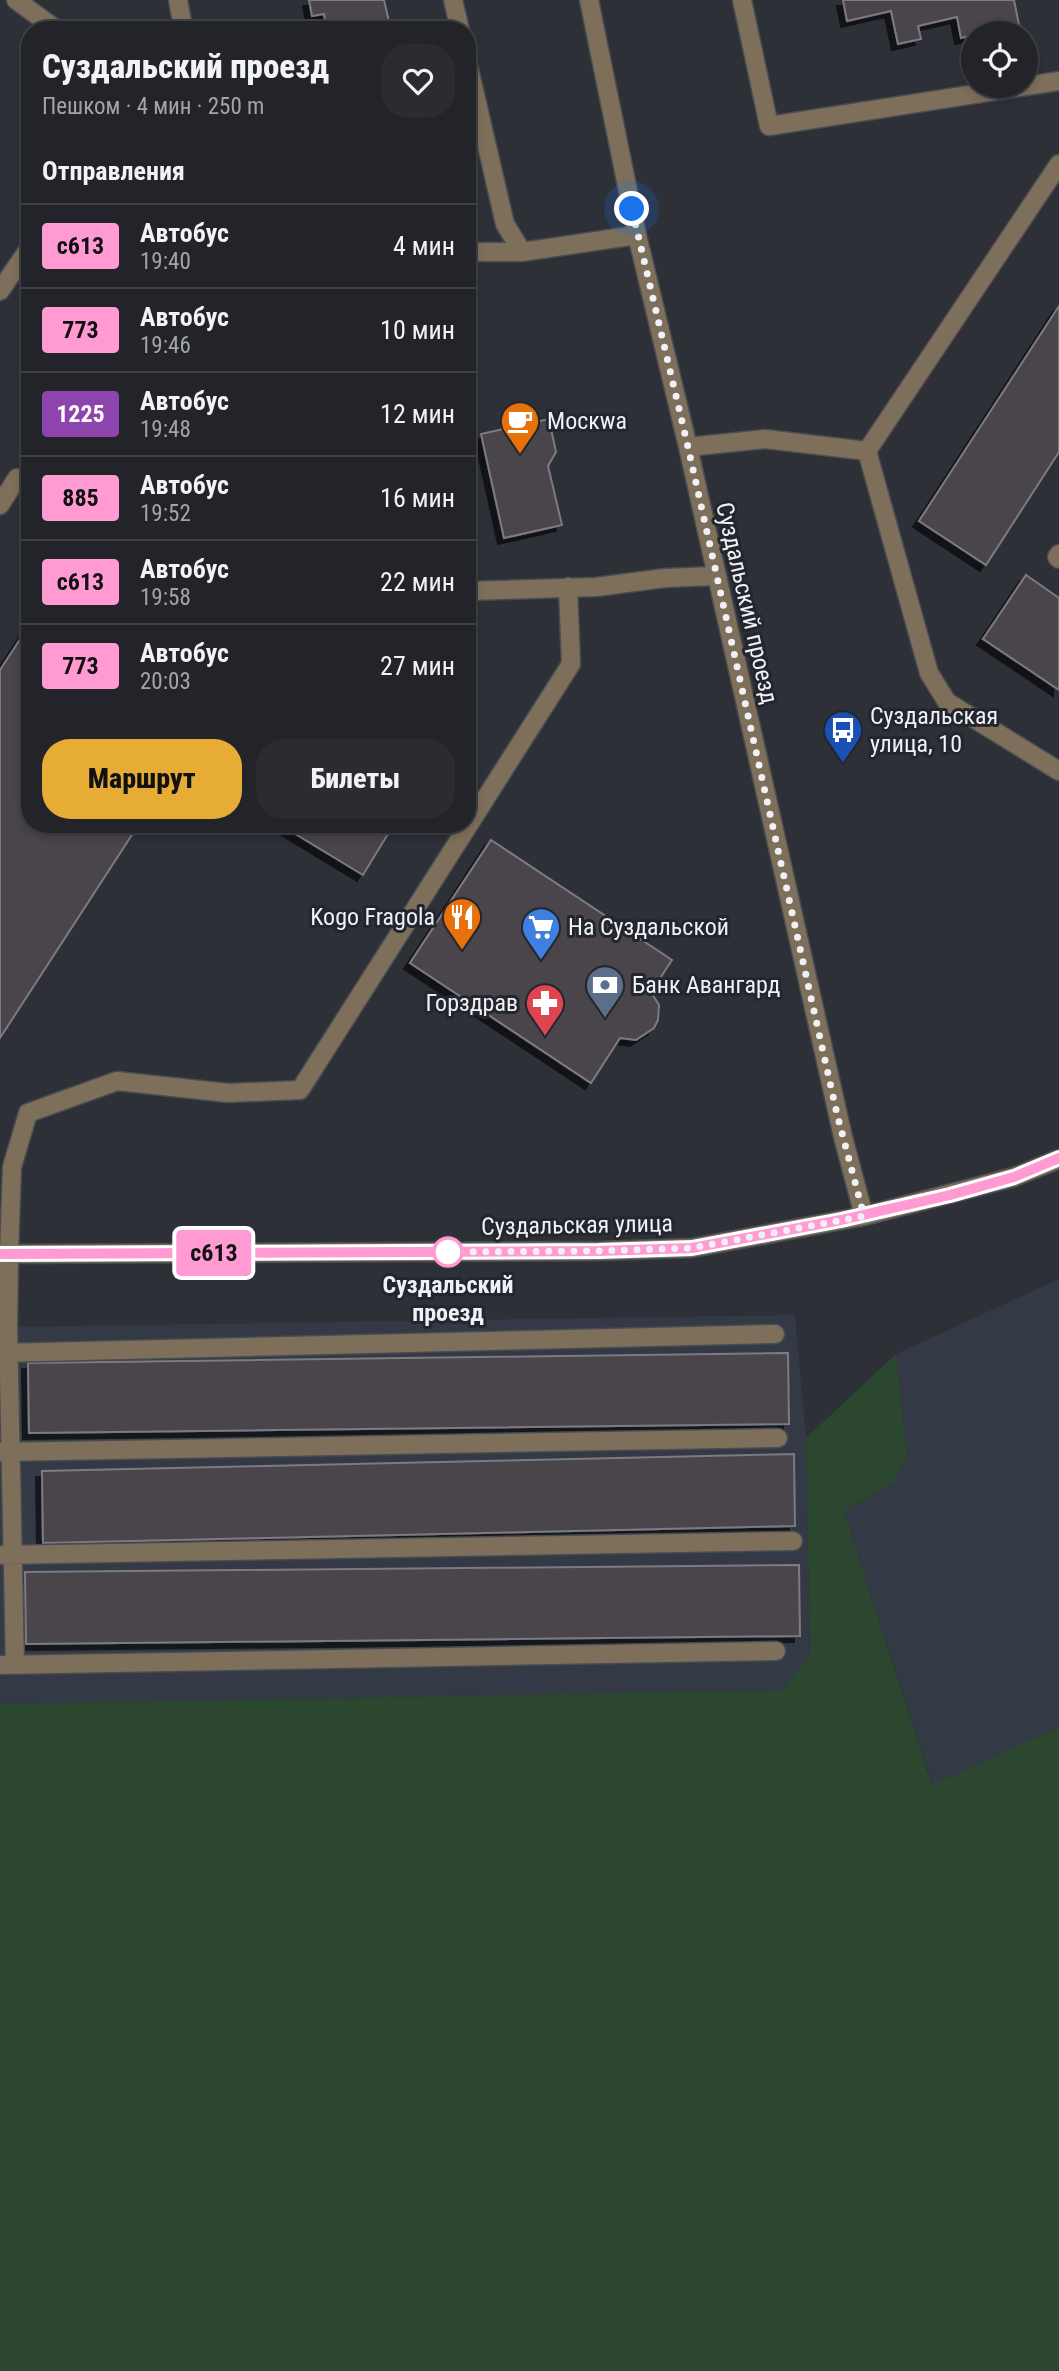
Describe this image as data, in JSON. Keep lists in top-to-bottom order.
{
  "streets": {
    "street": ["Суздальский проезд", "Суздальская улица"]
  },
  "crossings": [
    ["Суздальский проезд", "Суздальская улица"]
  ],
  "places": {
    "cafe": ["Москwa"],
    "bus stop": ["Суздальская улица, 10"],
    "restaurant": ["Kogo Fragola"],
    "supermarket": ["На Суздальской"],
    "bank": ["Банк Авангард"],
    "pharmacy": ["Горздрав"],
    "other": ["Суздальский проезд"]
  },
  "lines": ["bus line с613"],
  "page": {
    "on_map": "с613",
    "heading": [
      ["Суздальский проезд", "Пешком · 4 мин · 250 m"],
      "Отправления"
    ],
    "list": [
      {
        "mark": "с613",
        "name": "Автобус",
        "note": "19:40",
        "value": "4 мин"
      },
      {
        "mark": "773",
        "name": "Автобус",
        "note": "19:46",
        "value": "10 мин"
      },
      {
        "mark": "1225",
        "name": "Автобус",
        "note": "19:48",
        "value": "12 мин"
      },
      {
        "mark": "885",
        "name": "Автобус",
        "note": "19:52",
        "value": "16 мин"
      },
      {
        "mark": "с613",
        "name": "Автобус",
        "note": "19:58",
        "value": "22 мин"
      },
      {
        "mark": "773",
        "name": "Автобус",
        "note": "20:03",
        "value": "27 мин"
      }
    ],
    "buttons": ["Маршрут", "Билеты"]
  }
}
